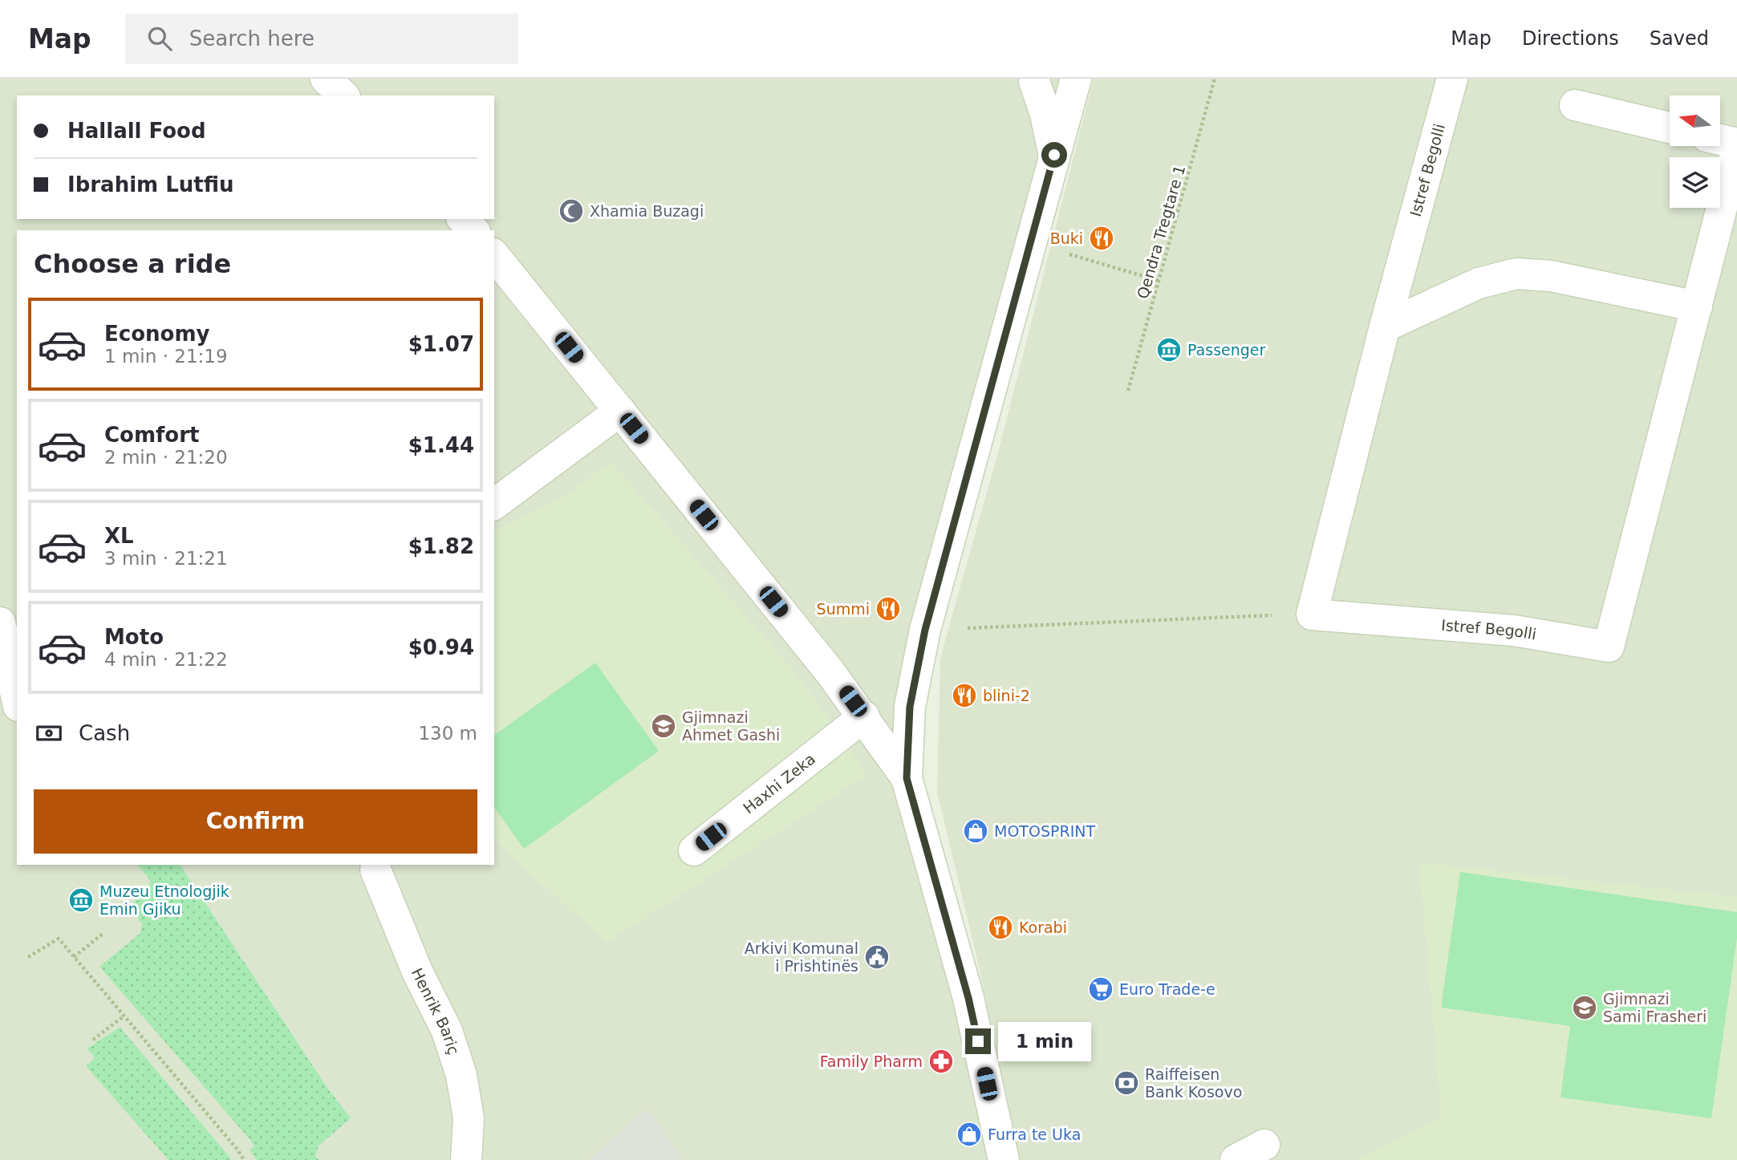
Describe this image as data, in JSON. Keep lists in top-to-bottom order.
{
  "streets": {
    "street": ["Istref Begolli", "Haxhi Zeka", "Henrik Bariç"],
    "path": ["Qendra Tregtare 1"]
  },
  "places": {
    "mosque": ["Xhamia Buzagi"],
    "restaurant": [
      "Buki",
      "Summi",
      "blini-2",
      "Korabi"
    ],
    "museum": ["Passenger", "Muzeu Etnologjik Emin Gjiku"],
    "school or university": ["Gjimnazi Ahmet Gashi", "Gjimnazi Sami Frasheri"],
    "shop": ["MOTOSPRINT", "Furra te Uka"],
    "public building": ["Arkivi Komunal i Prishtinës"],
    "supermarket": ["Euro Trade-e"],
    "pharmacy": ["Family Pharm"],
    "bank": ["Raiffeisen Bank Kosovo"]
  },
  "north": "left",
  "page": {
    "header": "Map",
    "search": "Search here",
    "nav": ["Map", "Directions", "Saved"],
    "banner": ["Hallall Food", "Ibrahim Lutfiu"],
    "heading": "Choose a ride",
    "list": [
      {
        "name": "Economy",
        "note": "1 min · 21:19",
        "value": "$1.07"
      },
      {
        "name": "Comfort",
        "note": "2 min · 21:20",
        "value": "$1.44"
      },
      {
        "name": "XL",
        "note": "3 min · 21:21",
        "value": "$1.82"
      },
      {
        "name": "Moto",
        "note": "4 min · 21:22",
        "value": "$0.94"
      }
    ],
    "pay": ["Cash", "130 m"],
    "buttons": "Confirm",
    "bubble": "1 min"
  }
}
